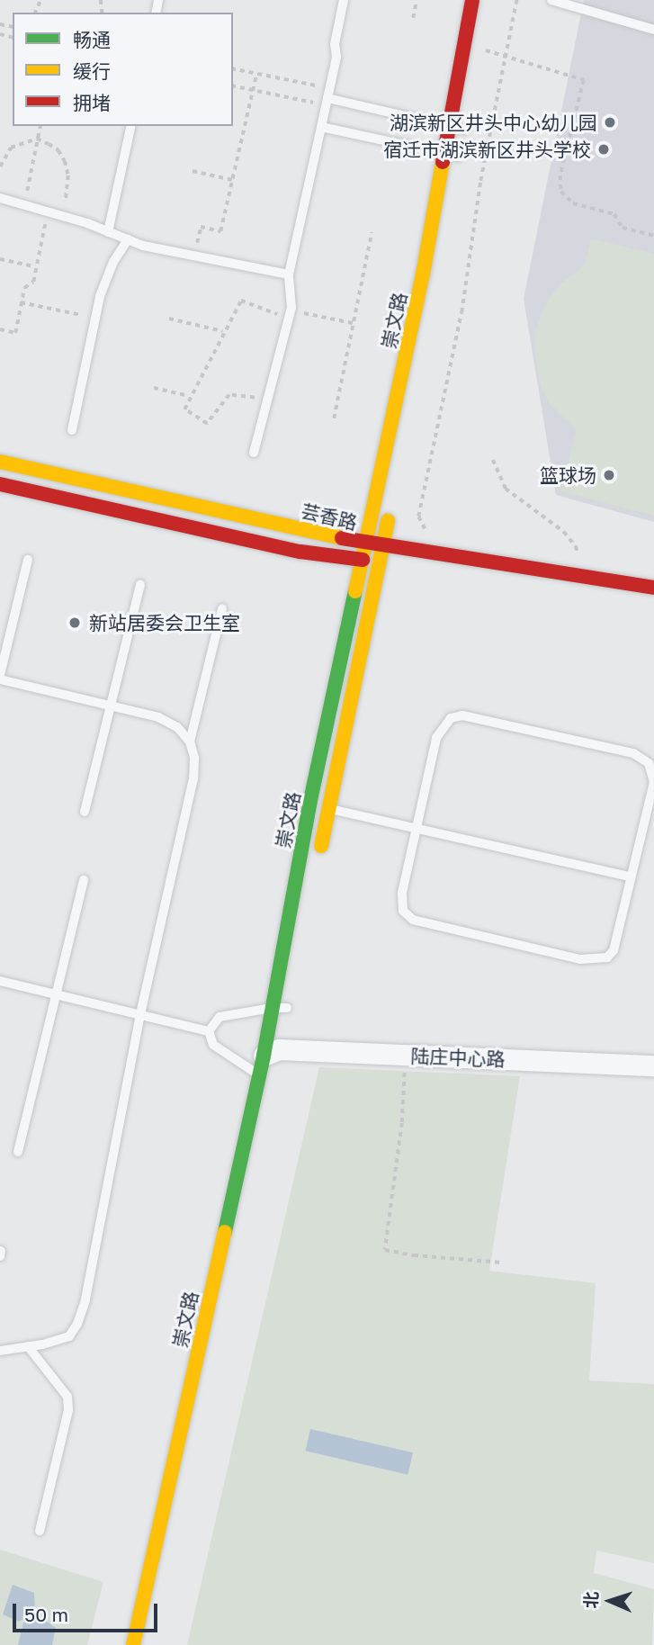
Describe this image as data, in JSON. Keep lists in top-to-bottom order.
{
  "streets": {
    "street": ["崇文路", "芸香路", "陆庄中心路"]
  },
  "crossings": [
    ["崇文路", "芸香路"],
    ["崇文路", "陆庄中心路"]
  ],
  "places": [
    "湖滨新区井头中心幼儿园",
    "宿迁市湖滨新区井头学校",
    "篮球场",
    "新站居委会卫生室"
  ],
  "legend": ["畅通", "缓行", "拥堵"],
  "scale_bar": "50 m",
  "north": "left"
}
